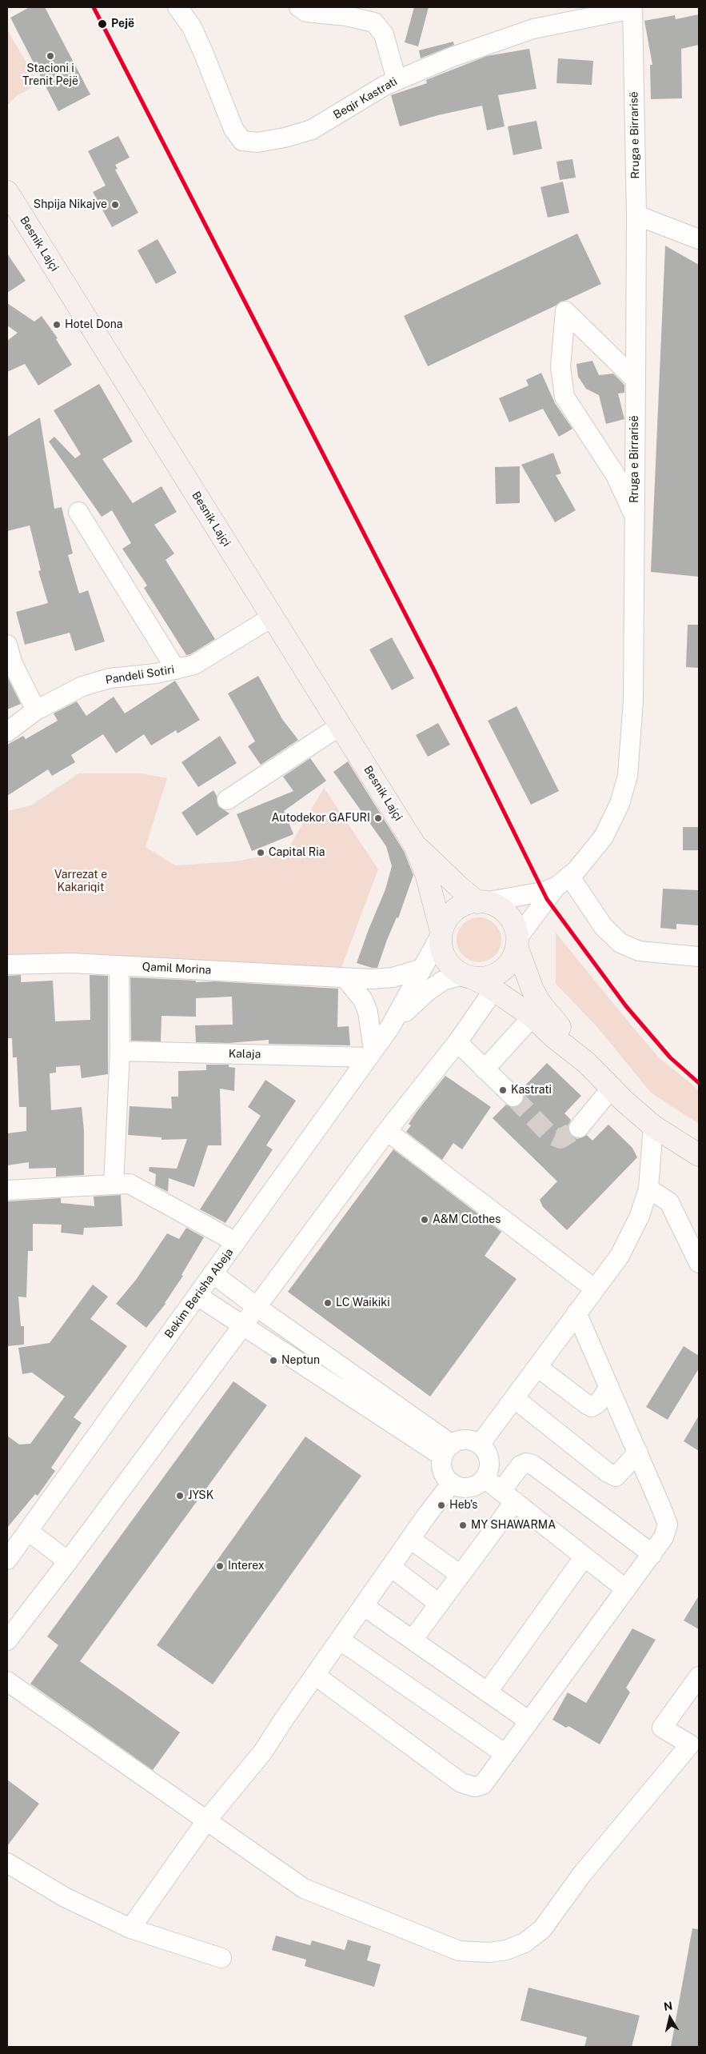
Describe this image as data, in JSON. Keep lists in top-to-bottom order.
{
  "streets": {
    "main road": ["Besnik Lajçi"],
    "street": [
      "Beqir Kastrati",
      "Rruga e Birrarisë",
      "Pandeli Sotiri",
      "Qamil Morina",
      "Kalaja",
      "Bekim Berisha Abeja"
    ]
  },
  "crossings": [
    ["Beqir Kastrati", "Rruga e Birrarisë"],
    ["Rruga e Birrarisë", "Besnik Lajçi"],
    ["Rruga e Birrarisë", "Bekim Berisha Abeja"],
    ["Besnik Lajçi", "Pandeli Sotiri"],
    ["Besnik Lajçi", "Bekim Berisha Abeja"],
    ["Qamil Morina", "Bekim Berisha Abeja"],
    ["Kalaja", "Bekim Berisha Abeja"]
  ],
  "parks": ["Varrezat e Kakariqit"],
  "places": [
    "Pejë",
    "Stacioni i Trenit Pejë",
    "Shpija Nikajve",
    "Hotel Dona",
    "Autodekor GAFURI",
    "Capital Ria",
    "Kastrati",
    "A&M Clothes",
    "LC Waikiki",
    "Neptun",
    "JYSK",
    "Heb's",
    "MY SHAWARMA",
    "Interex"
  ],
  "north": "top"
}
